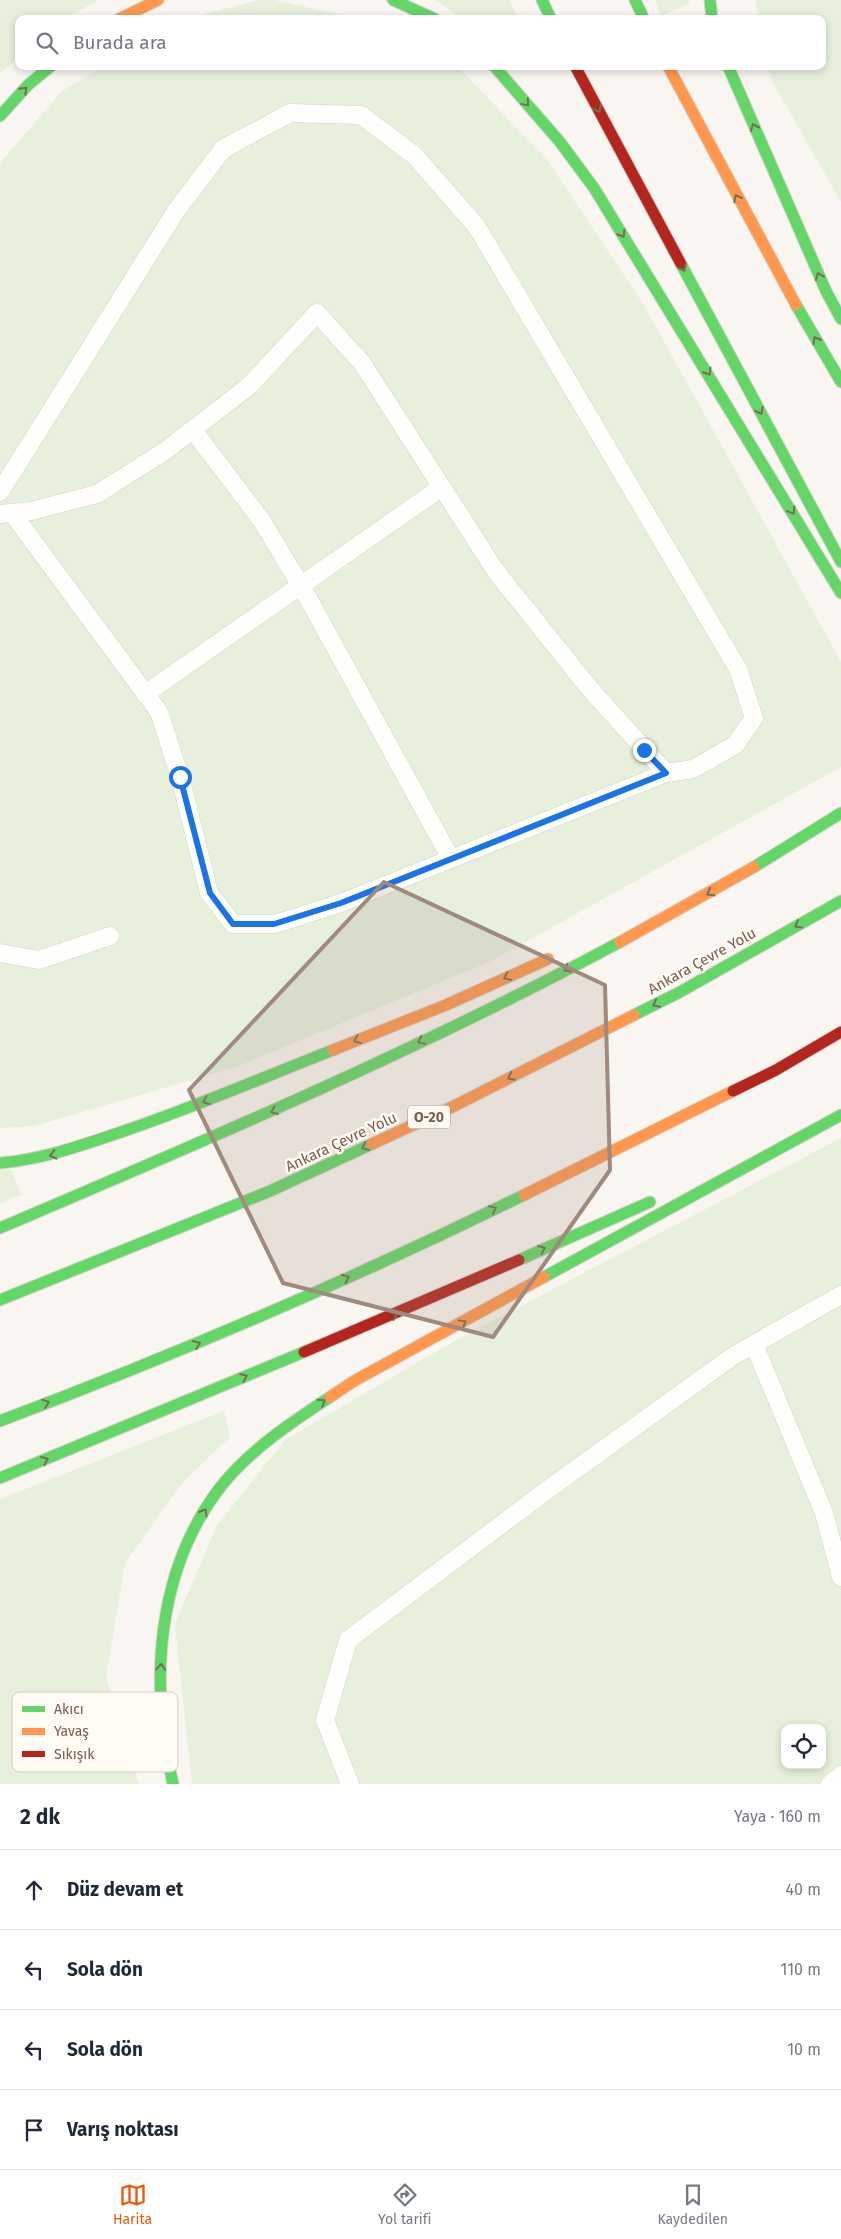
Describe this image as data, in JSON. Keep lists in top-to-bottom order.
{
  "streets": {
    "main road": ["Ankara Çevre Yolu", "O-20"]
  },
  "legend": ["Akıcı", "Yavaş", "Sıkışık"],
  "page": {
    "search": "Burada ara",
    "heading": ["2 dk", "Yaya · 160 m"],
    "list": [
      ["Düz devam et", "40 m"],
      ["Sola dön", "110 m"],
      ["Sola dön", "10 m"],
      "Varış noktası"
    ],
    "nav": ["Harita", "Yol tarifi", "Kaydedilen"]
  }
}
